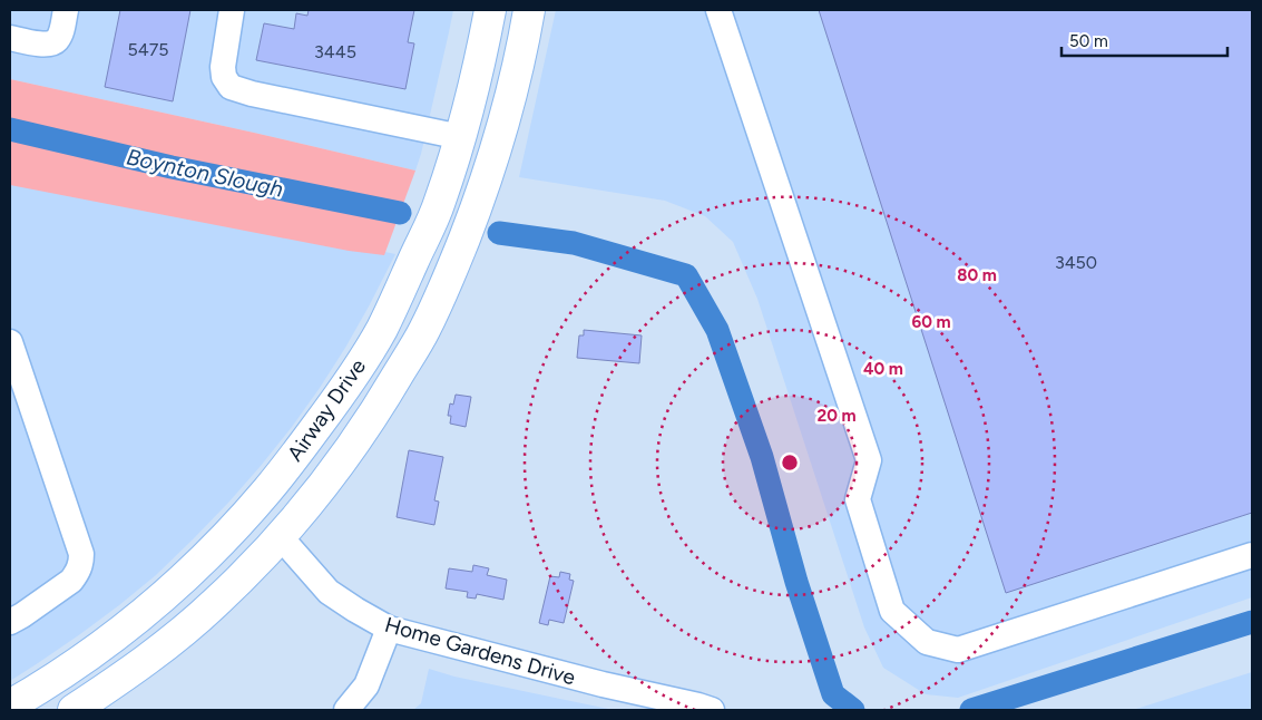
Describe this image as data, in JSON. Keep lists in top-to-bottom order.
{
  "streets": {
    "main road": ["Airway Drive"],
    "street": ["Home Gardens Drive"]
  },
  "crossings": [
    ["Airway Drive", "Home Gardens Drive"]
  ],
  "water": ["Boynton Slough"],
  "house_numbers": ["5475", "3445", "3450"],
  "scale_bar": "50 m",
  "rings": [
    "80 m",
    "60 m",
    "40 m",
    "20 m"
  ]
}
